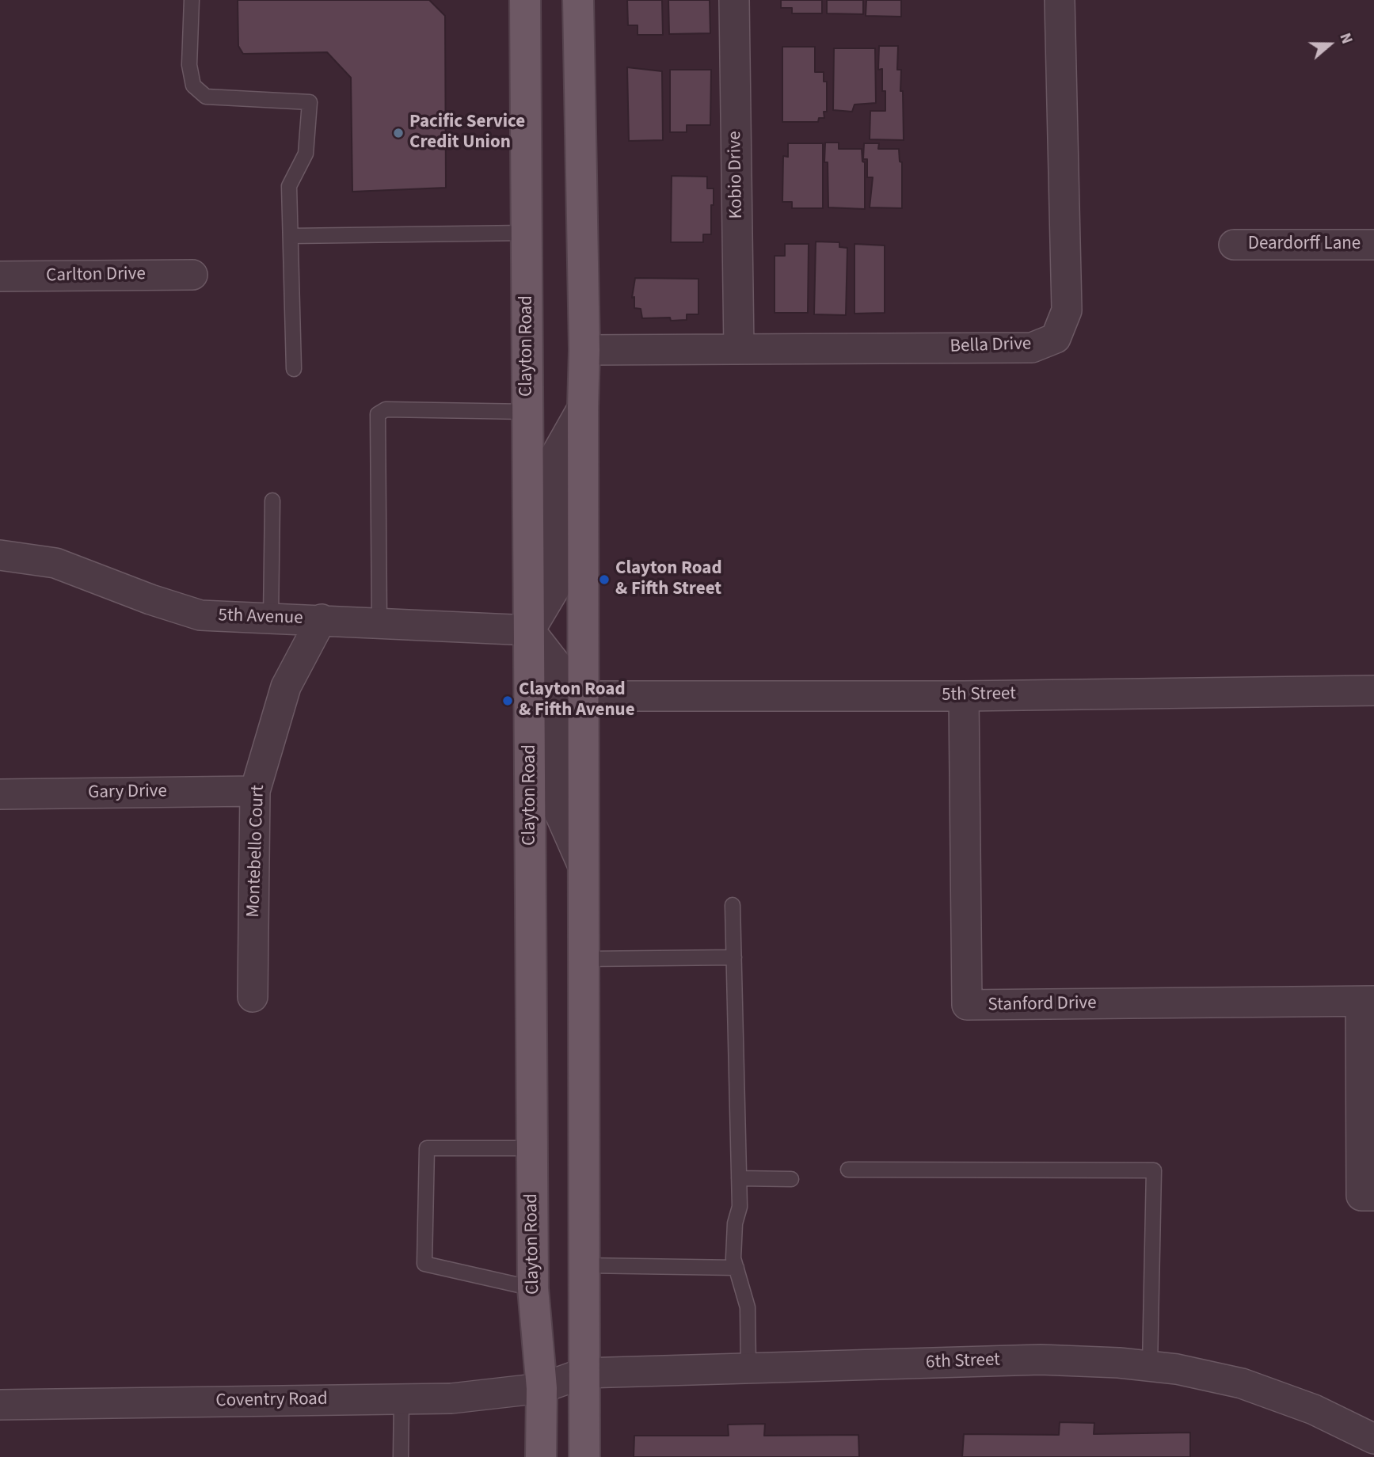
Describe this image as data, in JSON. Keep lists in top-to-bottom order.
{
  "streets": {
    "main road": ["Clayton Road"],
    "street": [
      "Kobio Drive",
      "Deardorff Lane",
      "Carlton Drive",
      "Bella Drive",
      "5th Avenue",
      "5th Street",
      "Gary Drive",
      "Montebello Court",
      "Stanford Drive",
      "6th Street",
      "Coventry Road"
    ]
  },
  "crossings": [
    ["Kobio Drive", "Bella Drive"],
    ["Clayton Road", "5th Avenue"],
    ["Clayton Road", "6th Street"],
    ["Clayton Road", "Coventry Road"],
    ["5th Avenue", "Montebello Court"],
    ["5th Street", "Stanford Drive"],
    ["Gary Drive", "Montebello Court"],
    ["6th Street", "Coventry Road"]
  ],
  "places": ["Pacific Service Credit Union", "Clayton Road & Fifth Street", "Clayton Road & Fifth Avenue"],
  "north": "right"
}
